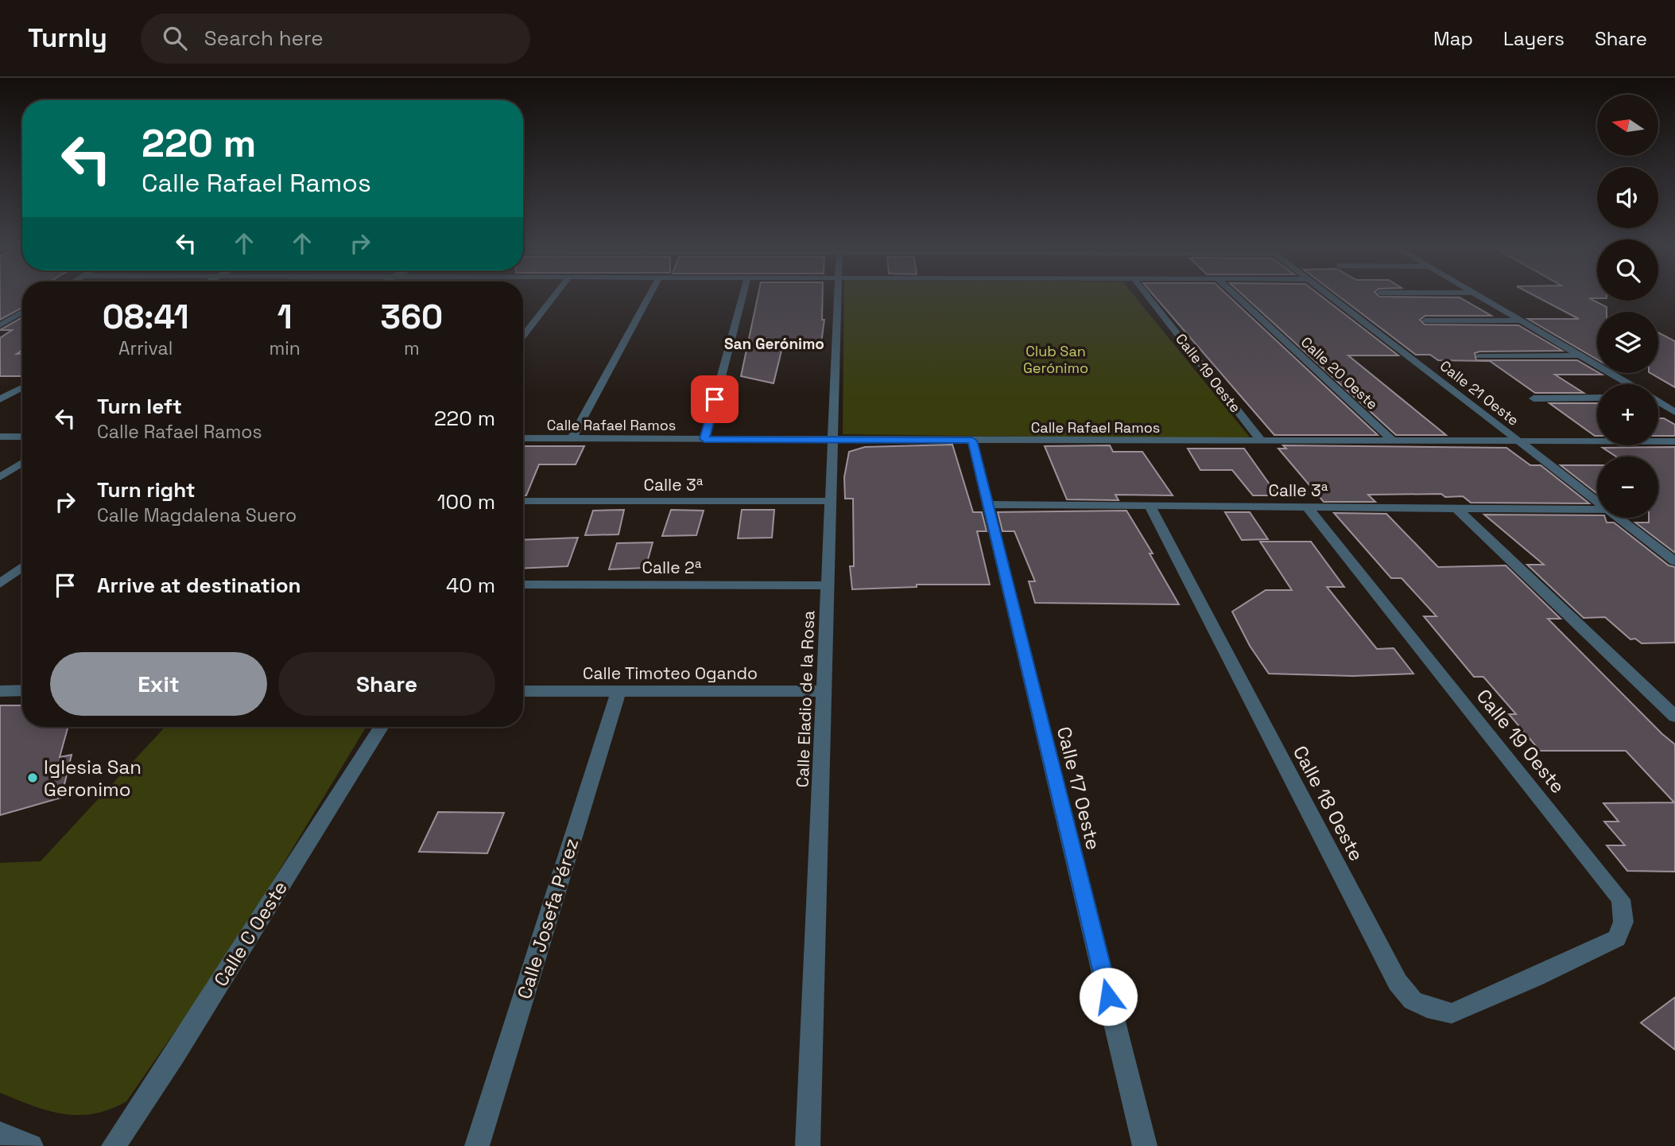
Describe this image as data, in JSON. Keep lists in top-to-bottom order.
{
  "streets": {
    "street": [
      "Calle 19 Oeste",
      "Calle 20 Oeste",
      "Calle 21 Oeste",
      "Calle Rafael Ramos",
      "Calle 3ª",
      "Calle 2ª",
      "Calle Timoteo Ogando",
      "Calle Eladio de la Rosa",
      "Calle 17 Oeste",
      "Calle 18 Oeste",
      "Calle Josefa Pérez",
      "Calle C Oeste"
    ]
  },
  "crossings": [
    ["Calle 19 Oeste", "Calle Rafael Ramos"],
    ["Calle 19 Oeste", "Calle 3ª"],
    ["Calle 19 Oeste", "Calle 18 Oeste"],
    ["Calle 20 Oeste", "Calle Rafael Ramos"],
    ["Calle 21 Oeste", "Calle Rafael Ramos"],
    ["Calle Rafael Ramos", "Calle Eladio de la Rosa"],
    ["Calle Rafael Ramos", "Calle 17 Oeste"],
    ["Calle 3ª", "Calle Eladio de la Rosa"],
    ["Calle 3ª", "Calle 17 Oeste"],
    ["Calle 3ª", "Calle 18 Oeste"],
    ["Calle 2ª", "Calle Eladio de la Rosa"],
    ["Calle Timoteo Ogando", "Calle Eladio de la Rosa"],
    ["Calle Timoteo Ogando", "Calle Josefa Pérez"]
  ],
  "districts": ["San Gerónimo"],
  "parks": ["Club San Gerónimo"],
  "places": ["Iglesia San Geronimo"],
  "north": "left",
  "page": {
    "header": "Turnly",
    "search": "Search here",
    "nav": ["Map", "Layers", "Share"],
    "map_buttons": ["+", "−"],
    "turn": ["220 m", "Calle Rafael Ramos"],
    "eta": [
      "08:41",
      "Arrival",
      "1",
      "min",
      "360",
      "m"
    ],
    "list": [
      {
        "name": "Turn left",
        "note": "Calle Rafael Ramos",
        "value": "220 m"
      },
      {
        "name": "Turn right",
        "note": "Calle Magdalena Suero",
        "value": "100 m"
      },
      {
        "name": "Arrive at destination",
        "value": "40 m"
      }
    ],
    "buttons": ["Exit", "Share"]
  }
}
